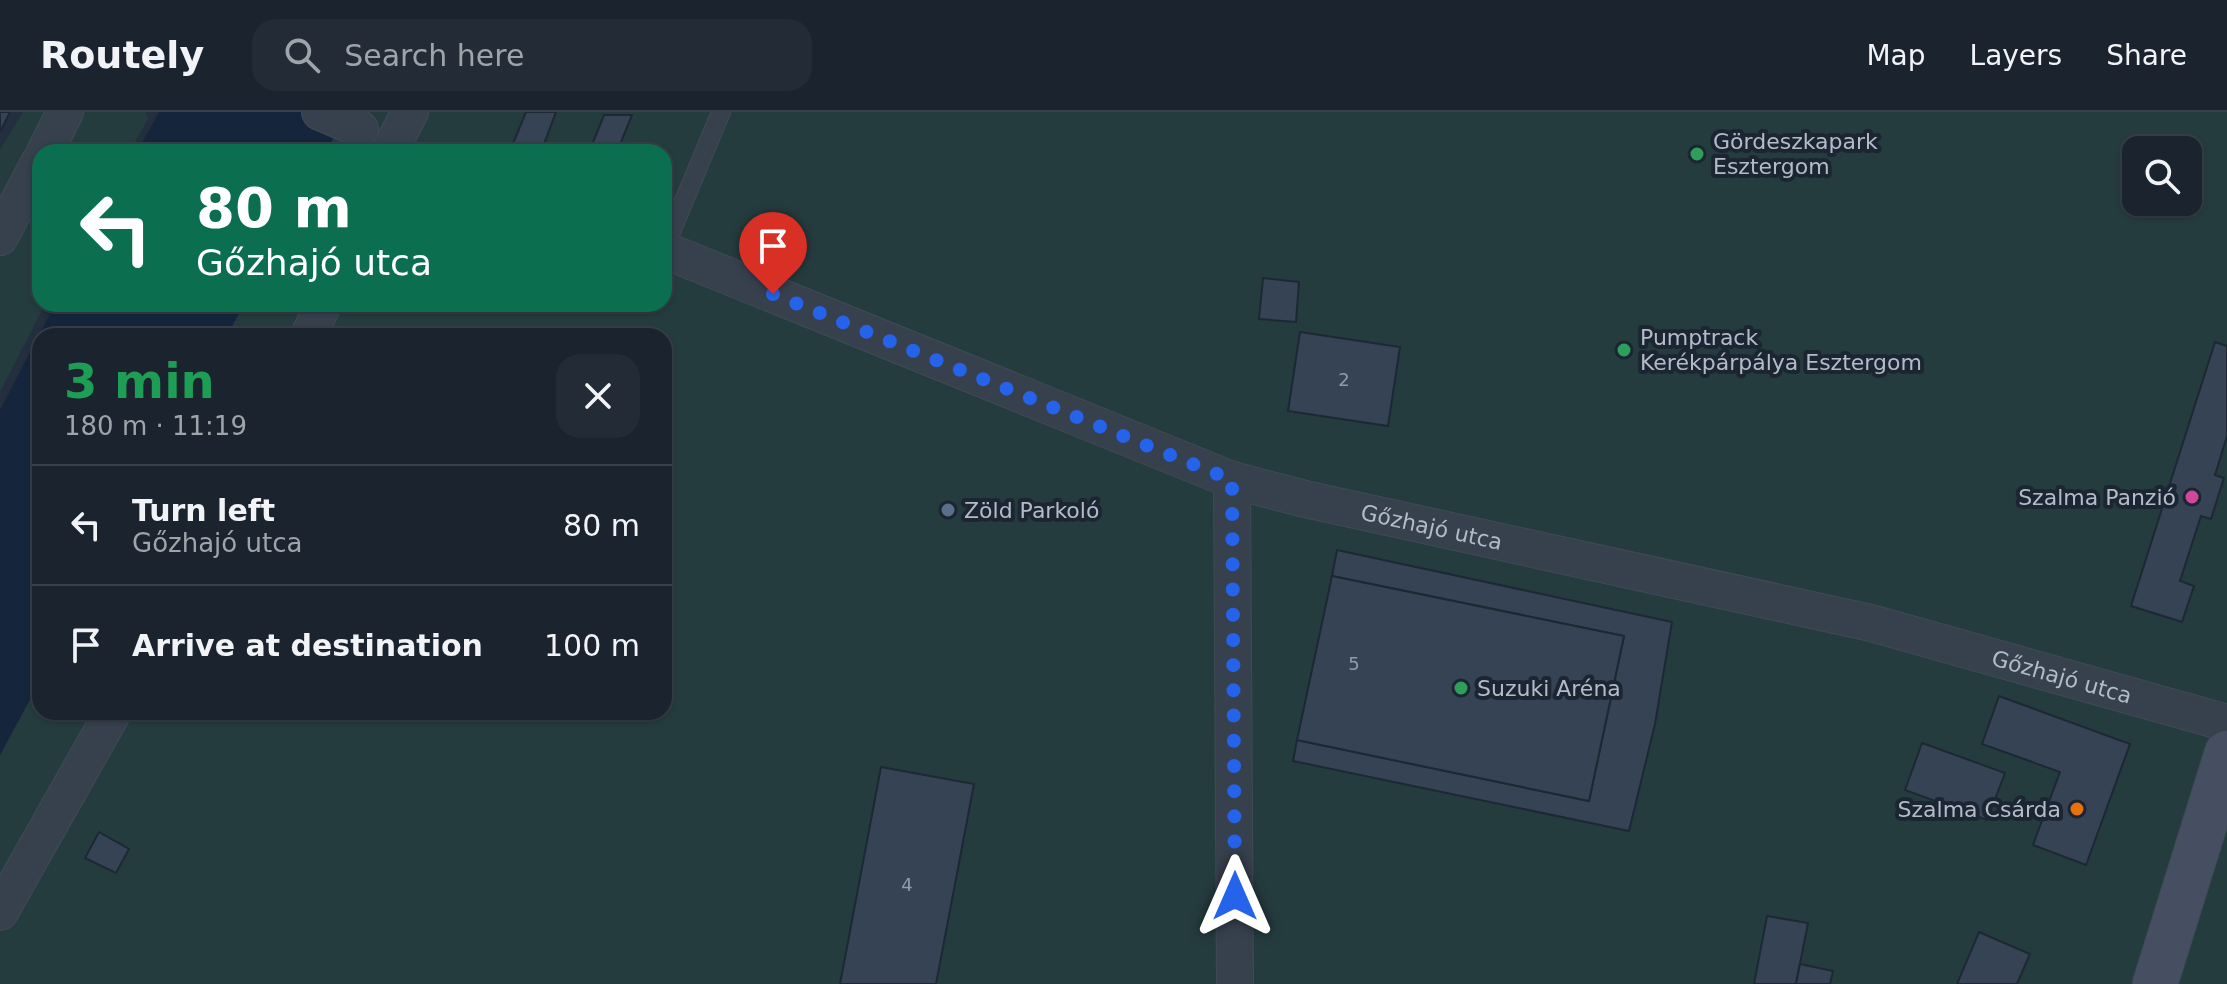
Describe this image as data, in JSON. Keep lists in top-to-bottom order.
{
  "streets": {
    "street": ["Gőzhajó utca"]
  },
  "places": [
    "Gördeszkapark Esztergom",
    "Pumptrack Kerékpárpálya Esztergom",
    "Szalma Panzió",
    "Zöld Parkoló",
    "Suzuki Aréna",
    "Szalma Csárda"
  ],
  "house_numbers": ["2", "5", "4"],
  "page": {
    "header": "Routely",
    "search": "Search here",
    "nav": ["Map", "Layers", "Share"],
    "turn": ["80 m", "Gőzhajó utca"],
    "heading": ["3 min", "180 m · 11:19"],
    "list": [
      {
        "name": "Turn left",
        "note": "Gőzhajó utca",
        "value": "80 m"
      },
      {
        "name": "Arrive at destination",
        "value": "100 m"
      }
    ]
  }
}
